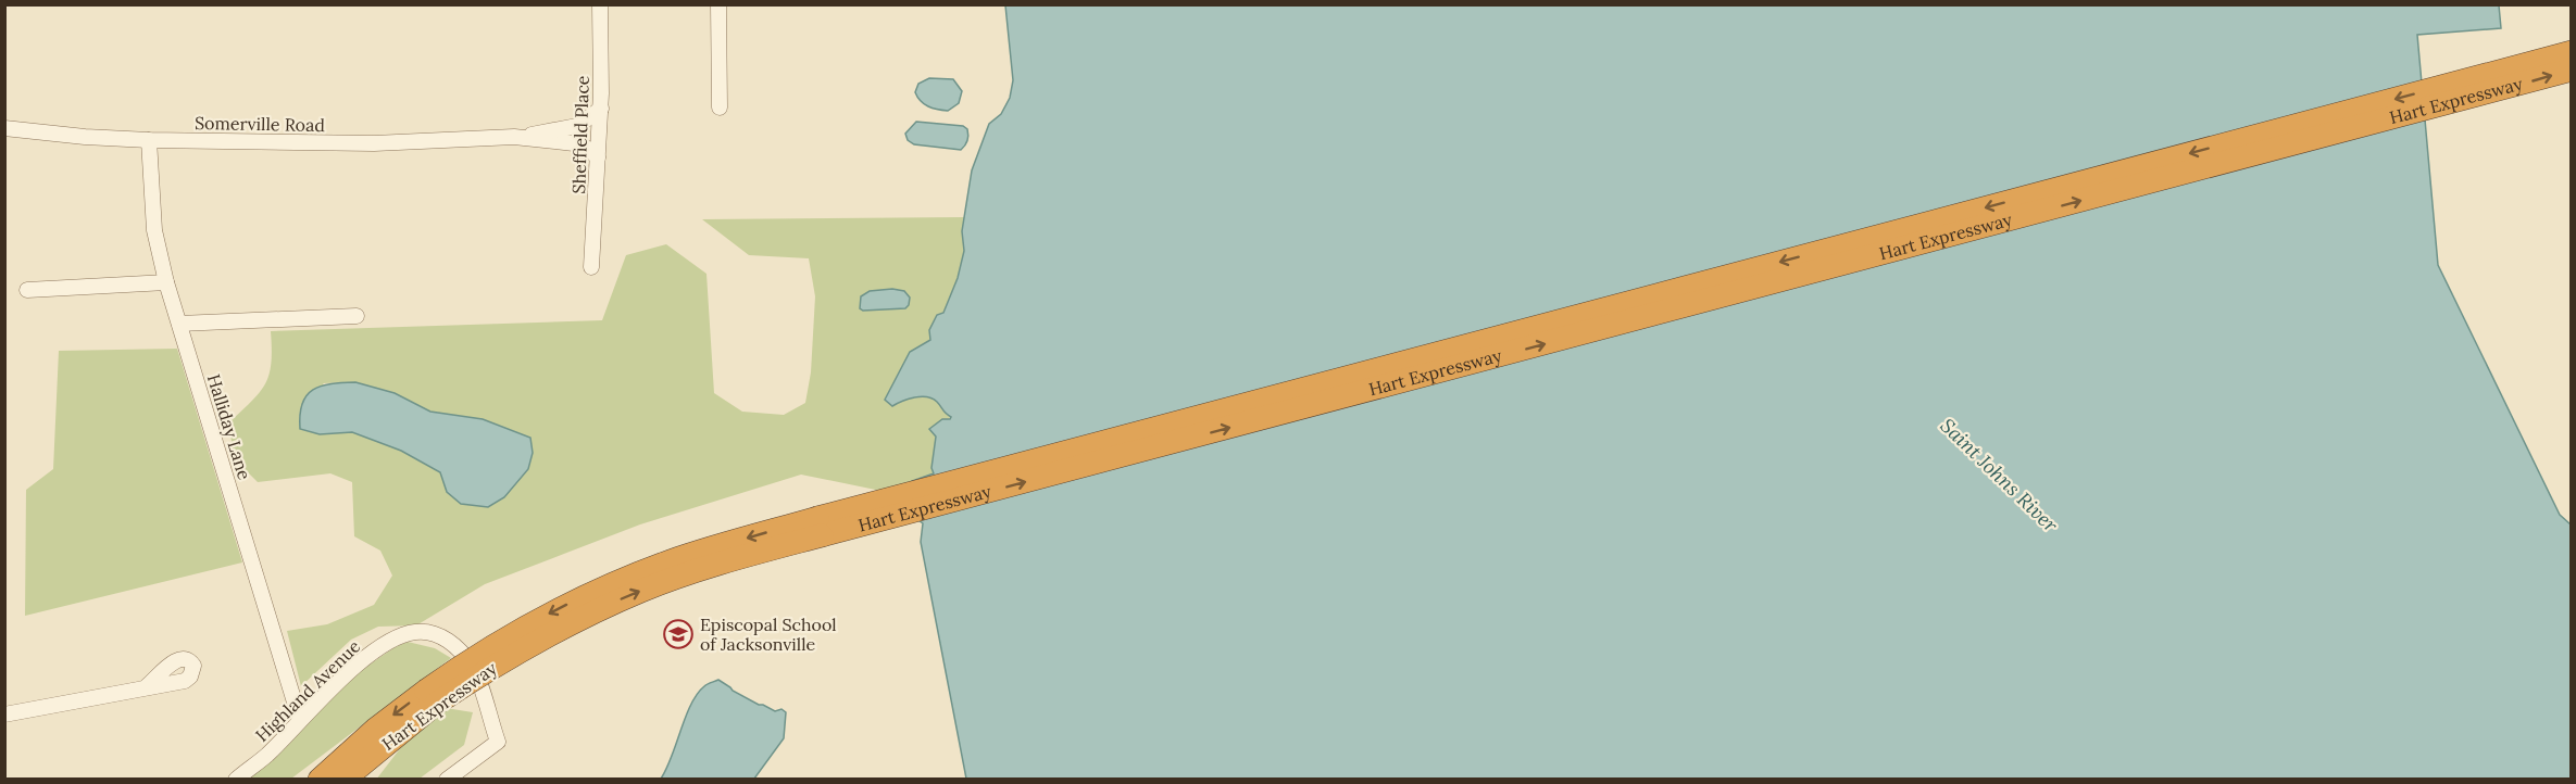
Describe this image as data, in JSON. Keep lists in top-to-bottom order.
{
  "streets": {
    "highway": ["Hart Expressway"],
    "street": [
      "Somerville Road",
      "Sheffield Place",
      "Halliday Lane",
      "Highland Avenue"
    ]
  },
  "crossings": [
    ["Somerville Road", "Sheffield Place"],
    ["Somerville Road", "Halliday Lane"],
    ["Halliday Lane", "Highland Avenue"]
  ],
  "water": ["Saint Johns River"],
  "places": {
    "school or university": ["Episcopal School of Jacksonville"]
  }
}
